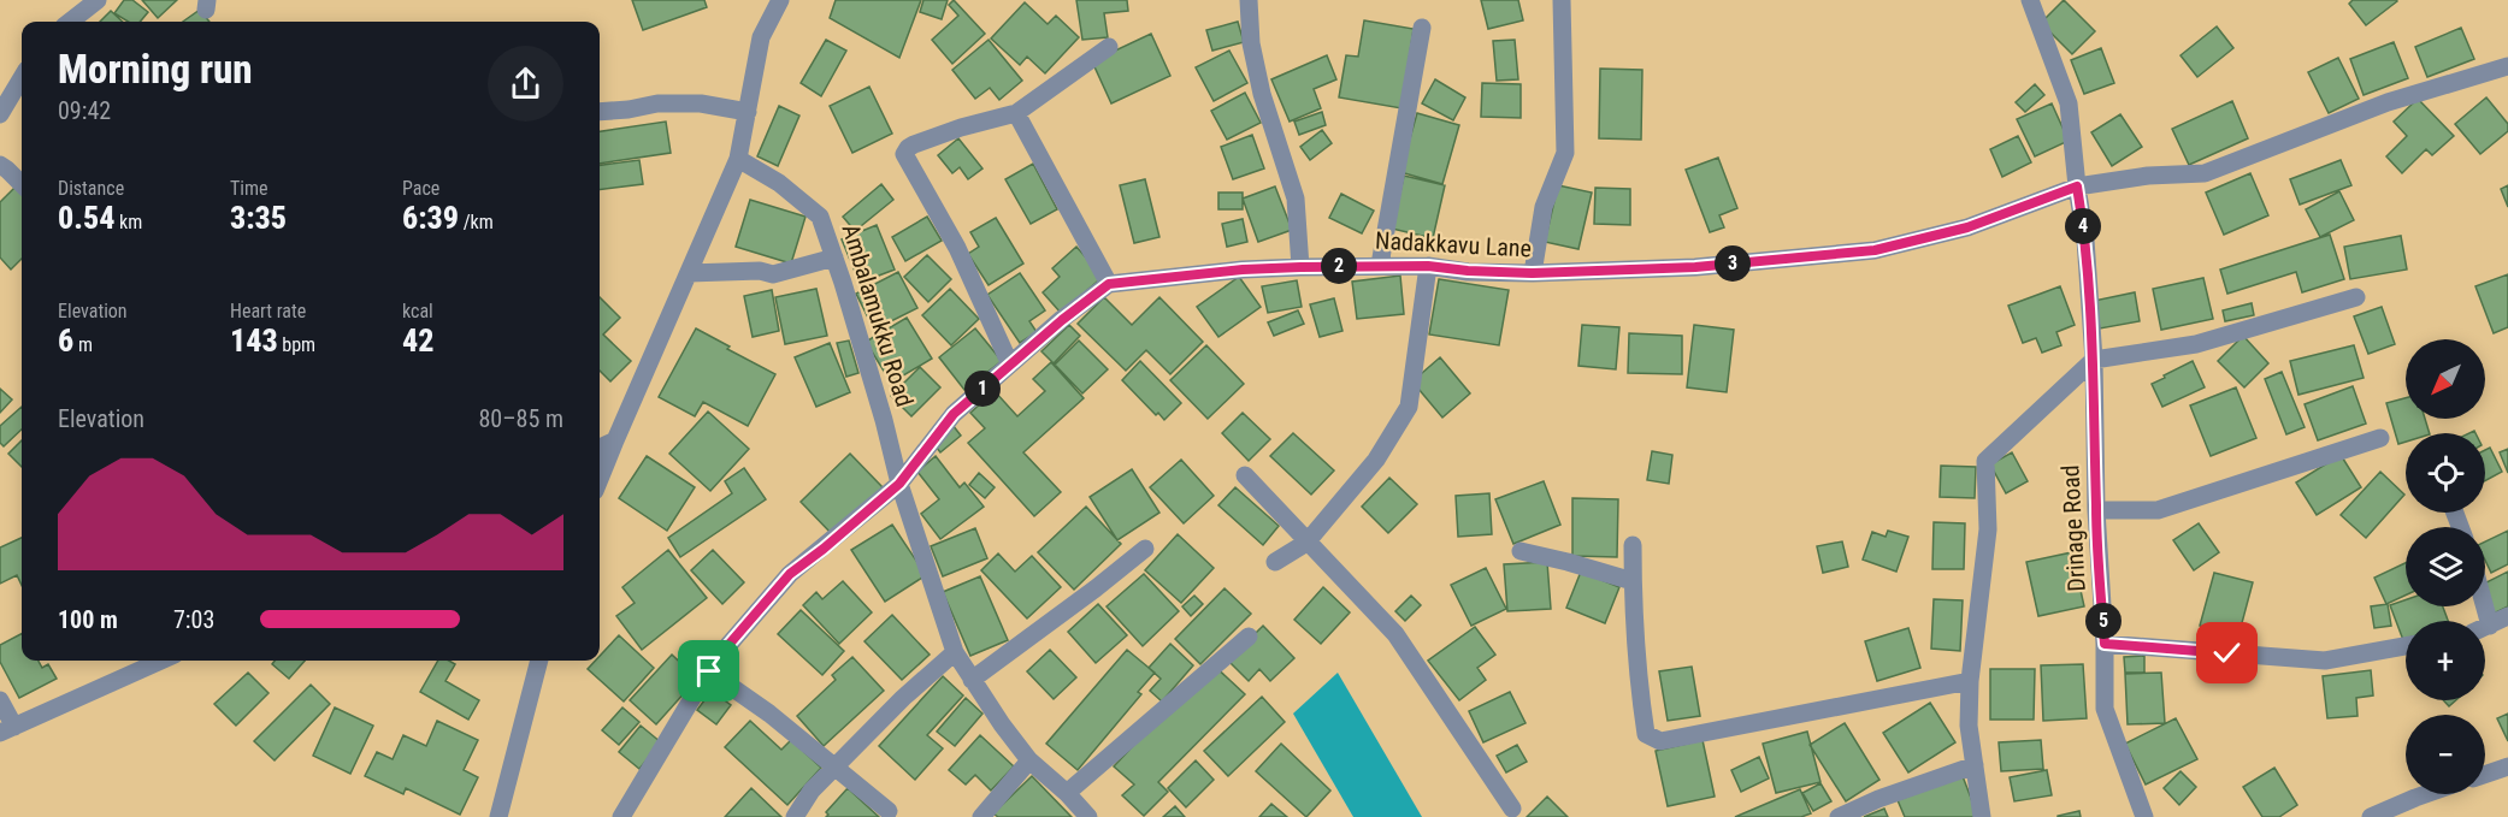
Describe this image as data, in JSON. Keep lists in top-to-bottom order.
{
  "streets": {
    "street": ["Nadakkavu Lane", "Ambalamukku Road", "Drinage Road"]
  },
  "crossings": [
    ["Nadakkavu Lane", "Drinage Road"]
  ],
  "north": "bottom left",
  "page": {
    "heading": ["Morning run", "09:42"],
    "stats": [
      ["Distance", "0.54 km"],
      ["Time", "3:35"],
      ["Pace", "6:39 /km"],
      ["Elevation", "6 m"],
      ["Heart rate", "143 bpm"],
      ["kcal", "42"]
    ],
    "pins": [
      "4",
      "3",
      "2",
      "1",
      "5"
    ],
    "map_buttons": ["+", "−"],
    "chart": ["Elevation", "80–85 m"],
    "list": [
      {
        "name": "100 m",
        "note": "7:03"
      }
    ]
  }
}
